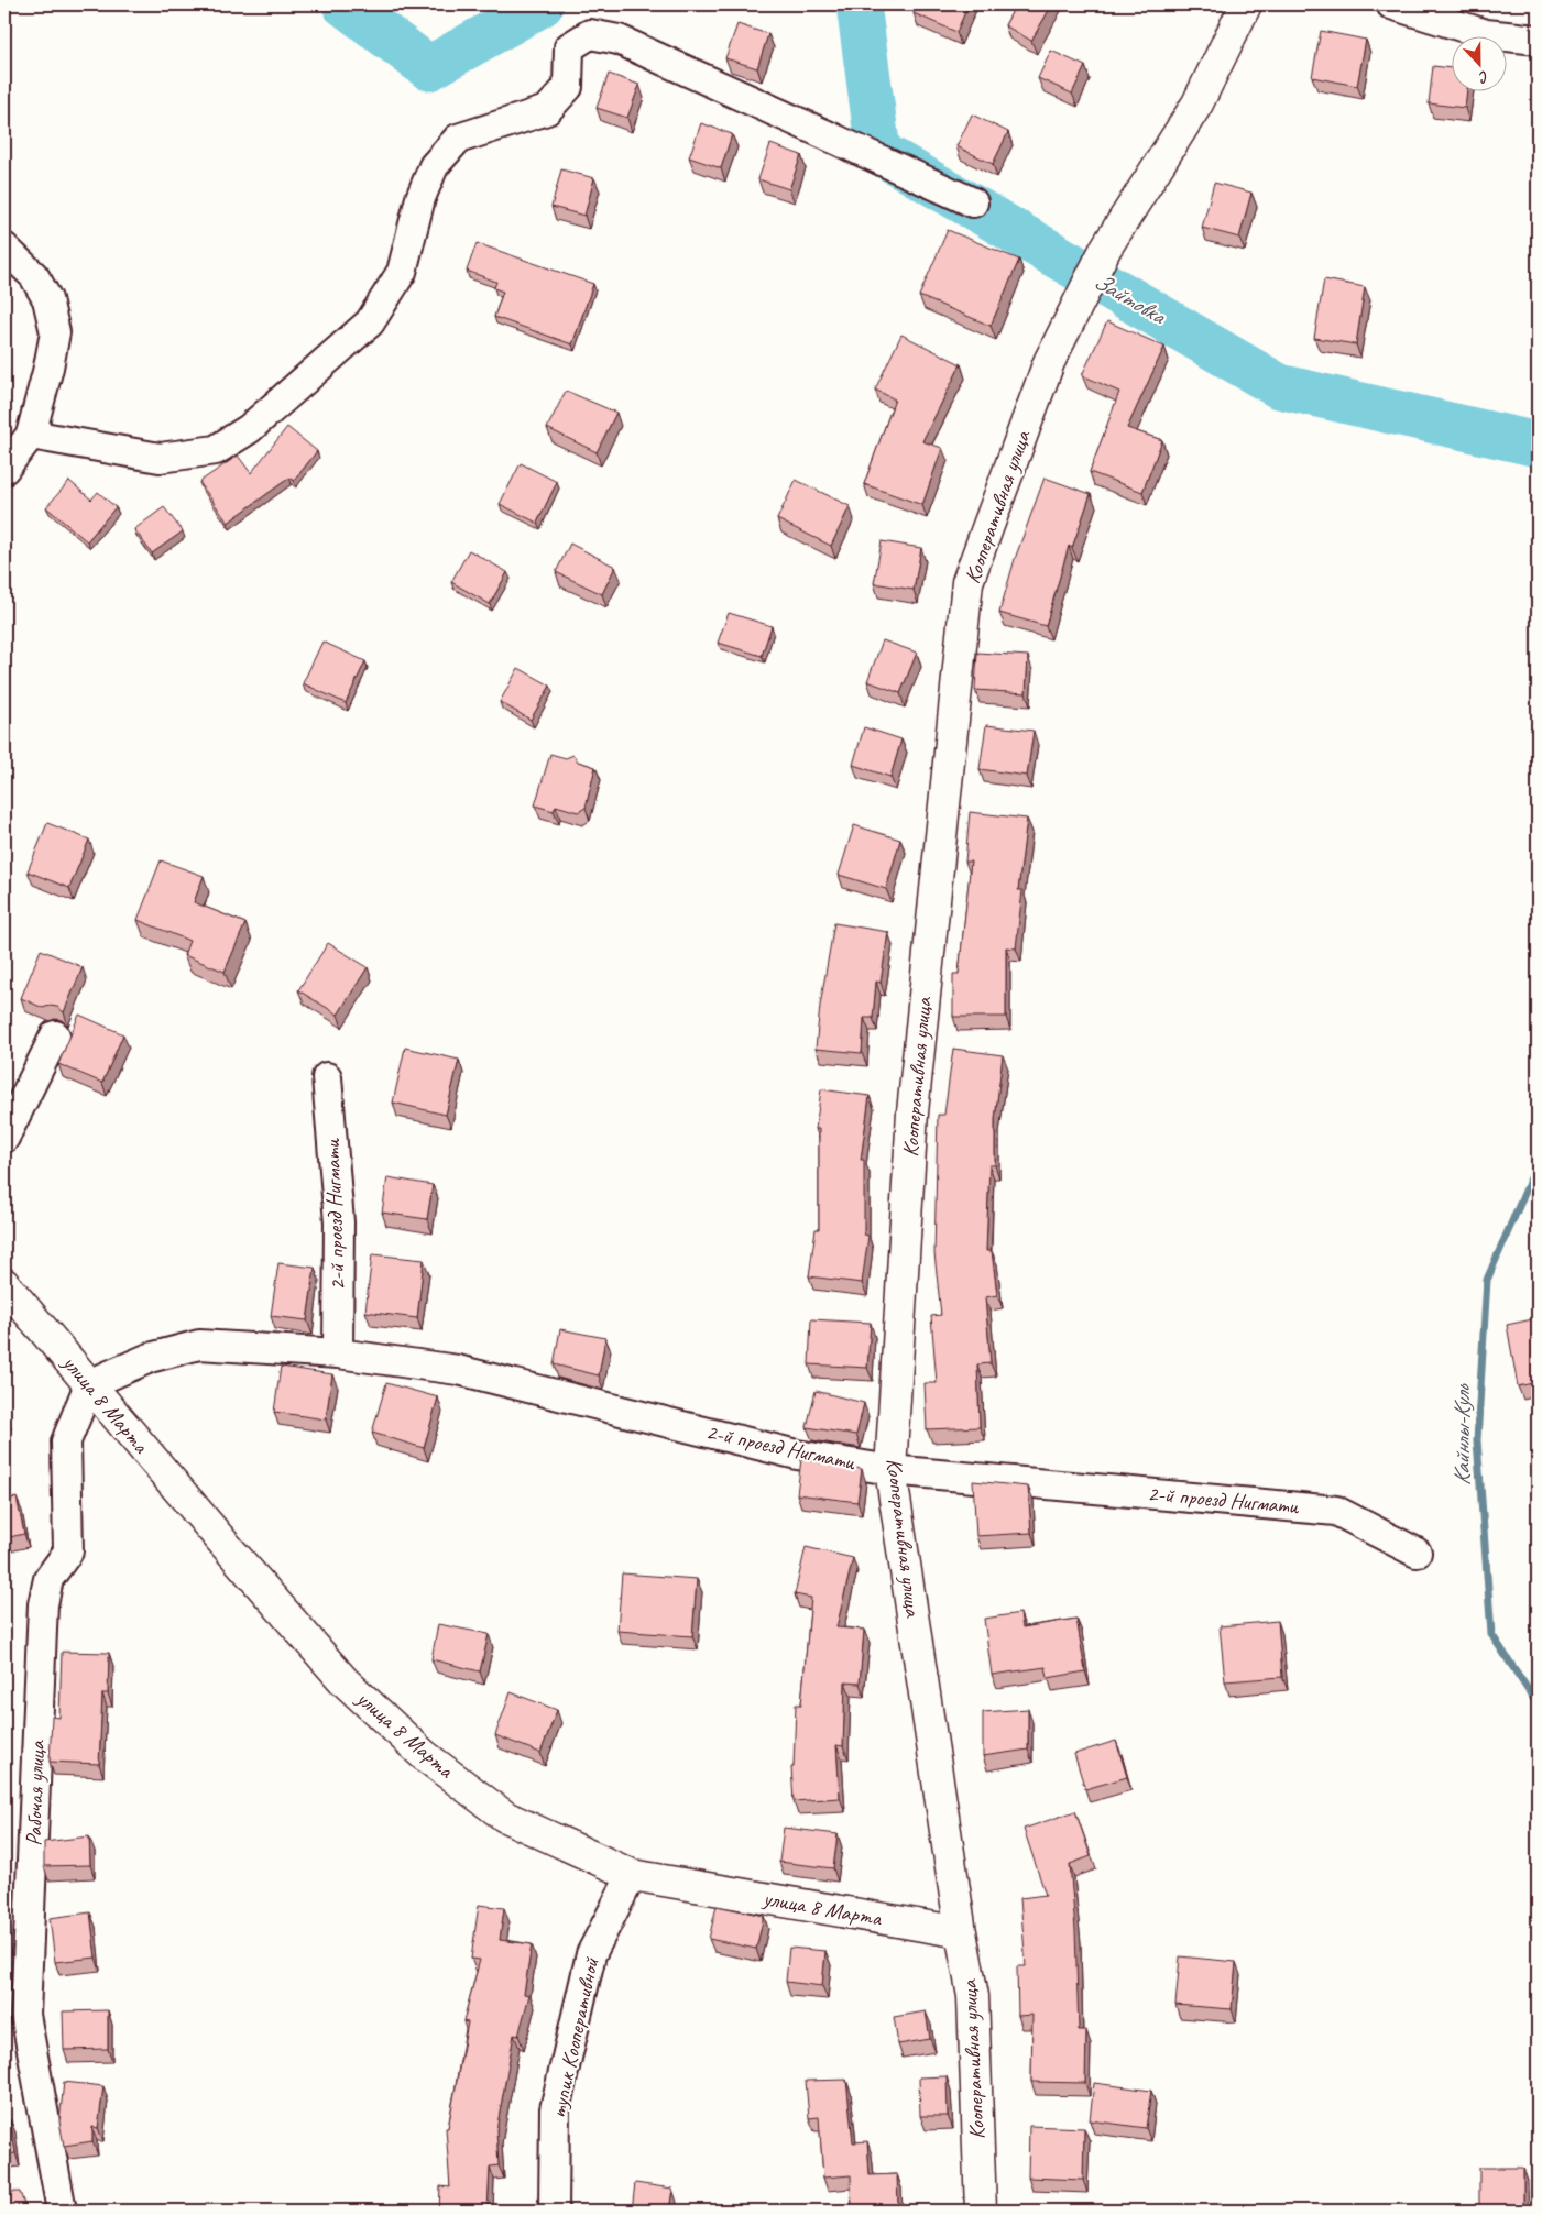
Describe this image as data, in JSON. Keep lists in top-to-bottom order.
{
  "streets": {
    "main road": ["Кооперативная улица", "улица 8 Марта"],
    "street": ["2-й проезд Нигмати", "Рабочая улица", "тупик Кооперативной"]
  },
  "crossings": [
    ["Кооперативная улица", "2-й проезд Нигмати"],
    ["Кооперативная улица", "улица 8 Марта"],
    ["2-й проезд Нигмати", "улица 8 Марта"],
    ["2-й проезд Нигмати", "Рабочая улица"],
    ["улица 8 Марта", "Рабочая улица"],
    ["улица 8 Марта", "тупик Кооперативной"]
  ],
  "water": ["Зайтовка", "Кайнлы-Куль"],
  "north": "bottom"
}
